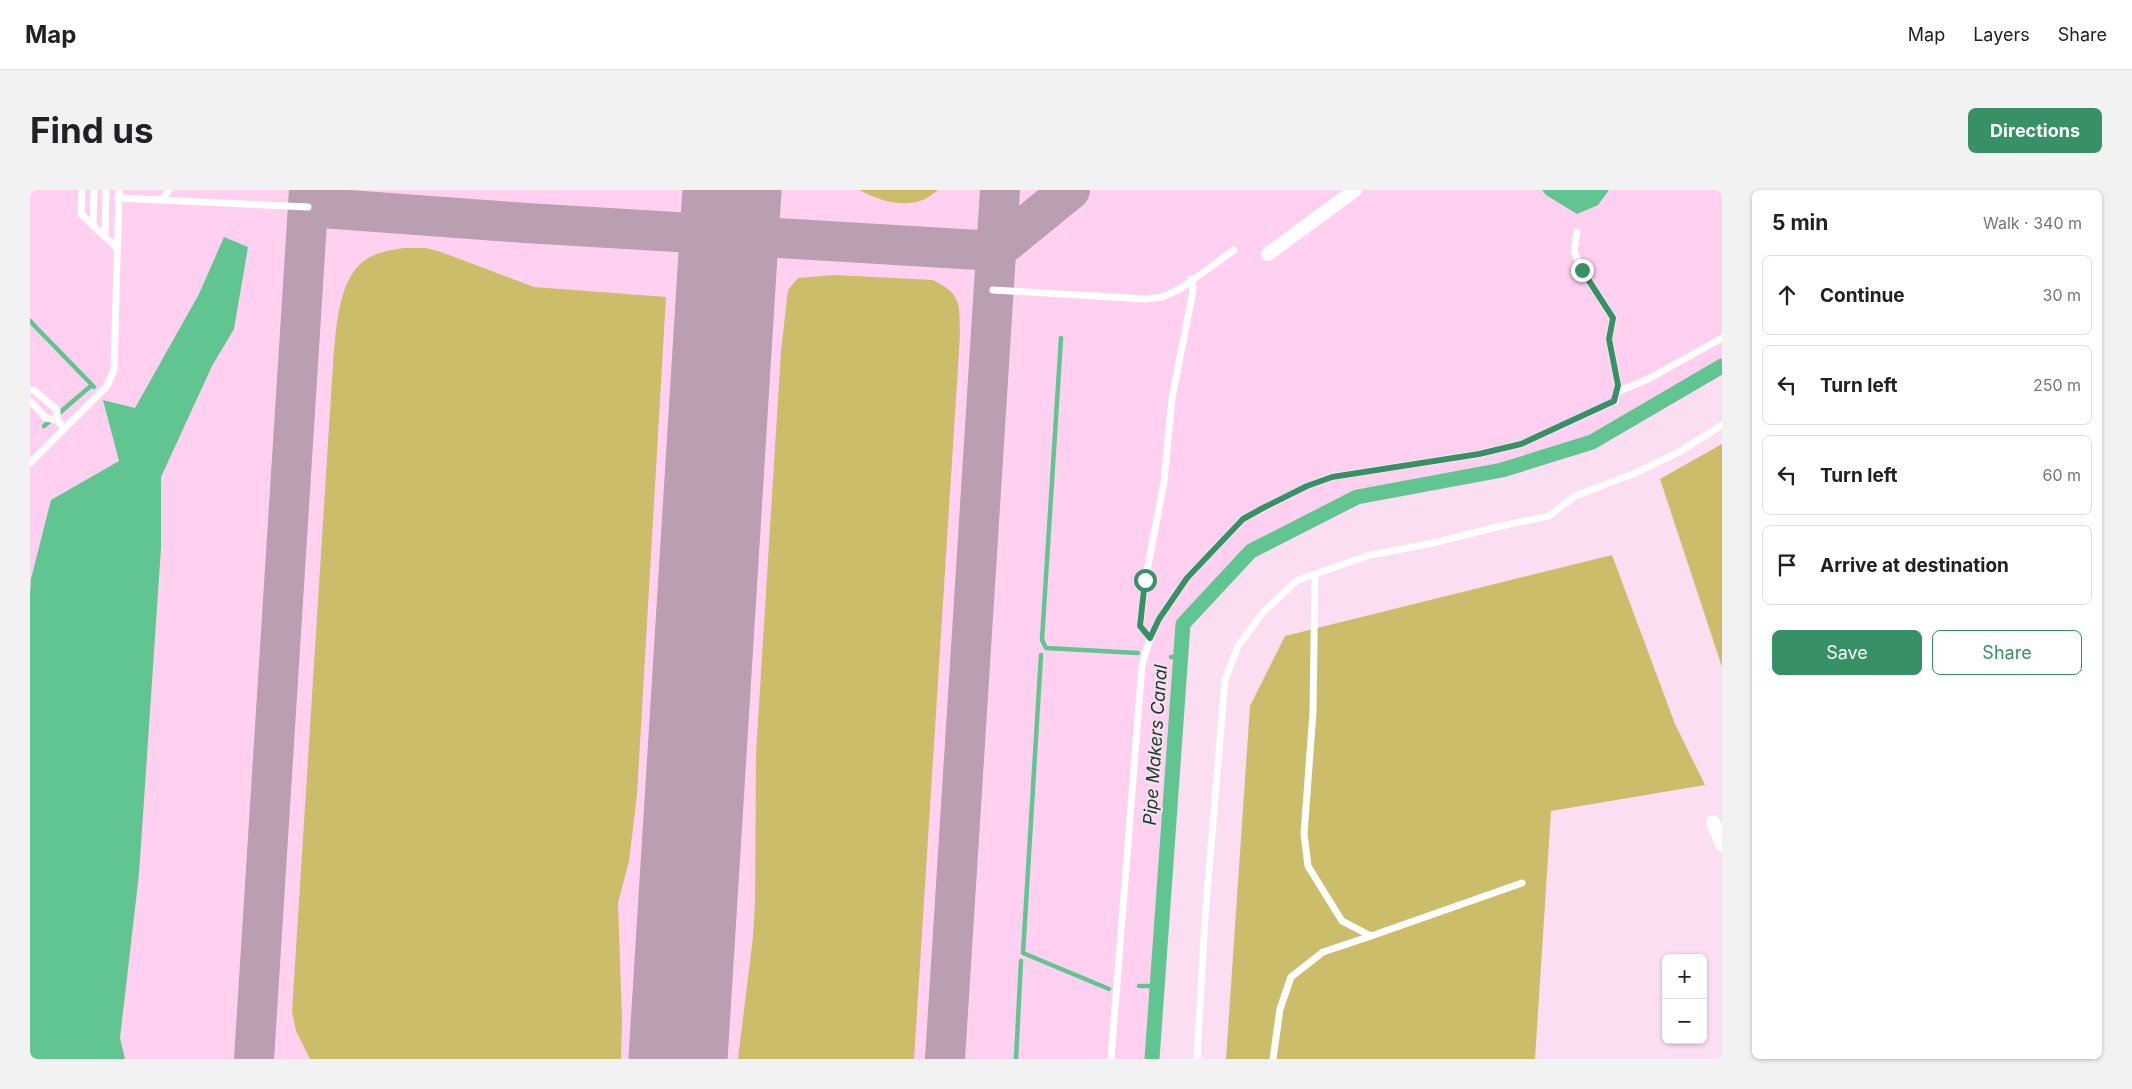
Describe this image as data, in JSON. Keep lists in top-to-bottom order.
{
  "water": ["Pipe Makers Canal"],
  "page": {
    "header": "Map",
    "nav": ["Map", "Layers", "Share"],
    "buttons": [
      "Directions",
      ["Save", "Share"]
    ],
    "title": "Find us",
    "heading": ["5 min", "Walk · 340 m"],
    "list": [
      ["Continue", "30 m"],
      ["Turn left", "250 m"],
      ["Turn left", "60 m"],
      "Arrive at destination"
    ],
    "map_buttons": ["+", "−"]
  }
}
